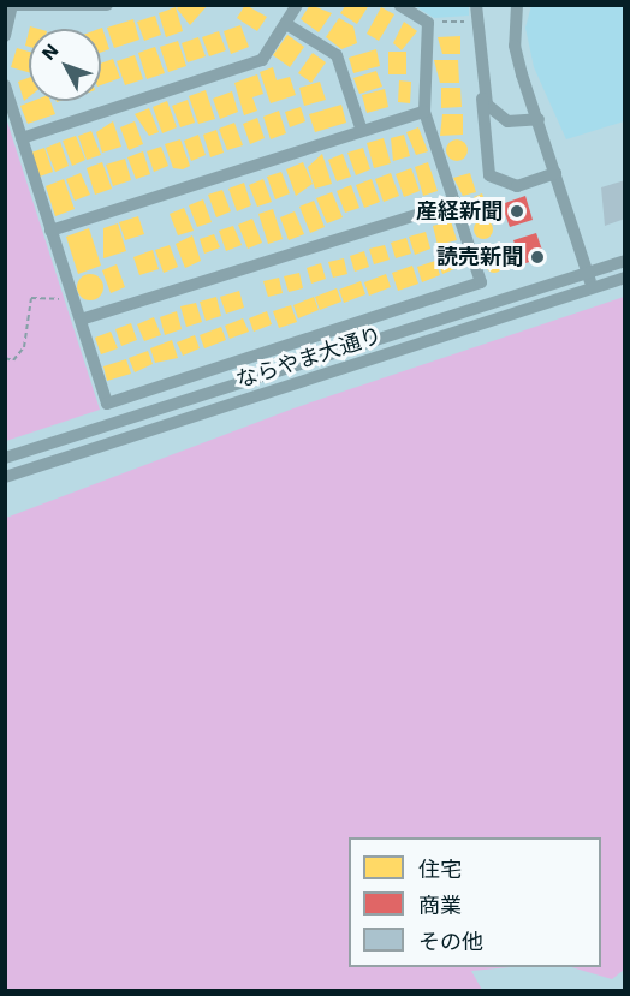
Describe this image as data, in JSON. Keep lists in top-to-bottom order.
{
  "streets": {
    "street": ["ならやま大通り"]
  },
  "places": ["産経新聞", "読売新聞"],
  "legend": ["住宅", "商業", "その他"],
  "north": "top left"
}
